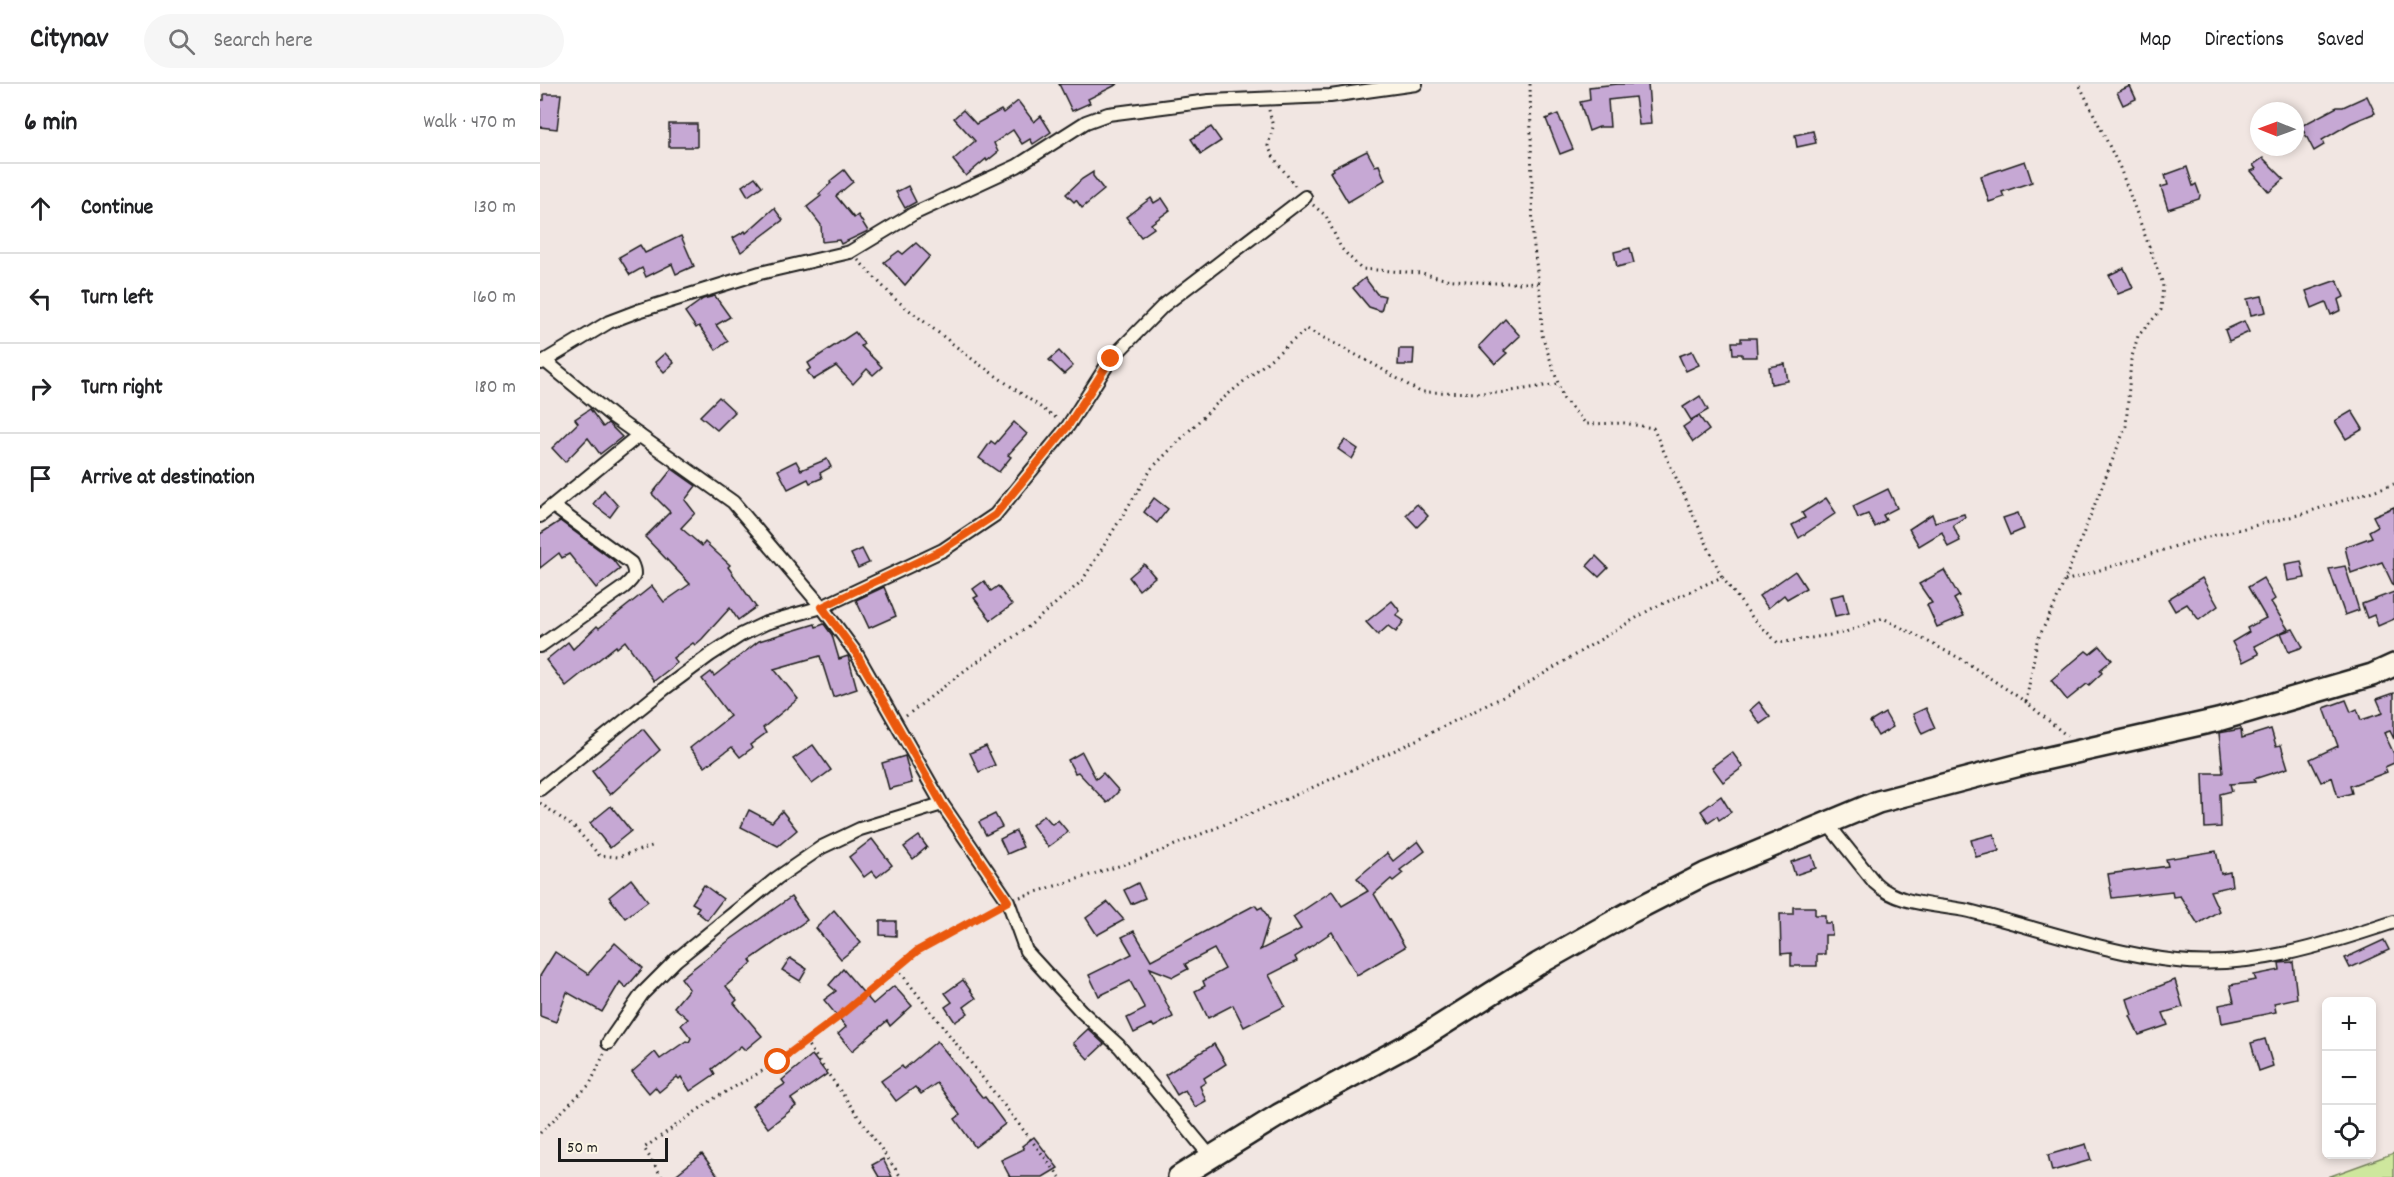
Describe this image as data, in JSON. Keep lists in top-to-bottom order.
{
  "scale_bar": "50 m",
  "north": "left",
  "page": {
    "header": "Citynav",
    "search": "Search here",
    "nav": ["Map", "Directions", "Saved"],
    "heading": ["6 min", "Walk · 470 m"],
    "list": [
      ["Continue", "130 m"],
      ["Turn left", "160 m"],
      ["Turn right", "180 m"],
      "Arrive at destination"
    ],
    "map_buttons": ["+", "−"],
    "scale": "50 m"
  }
}
